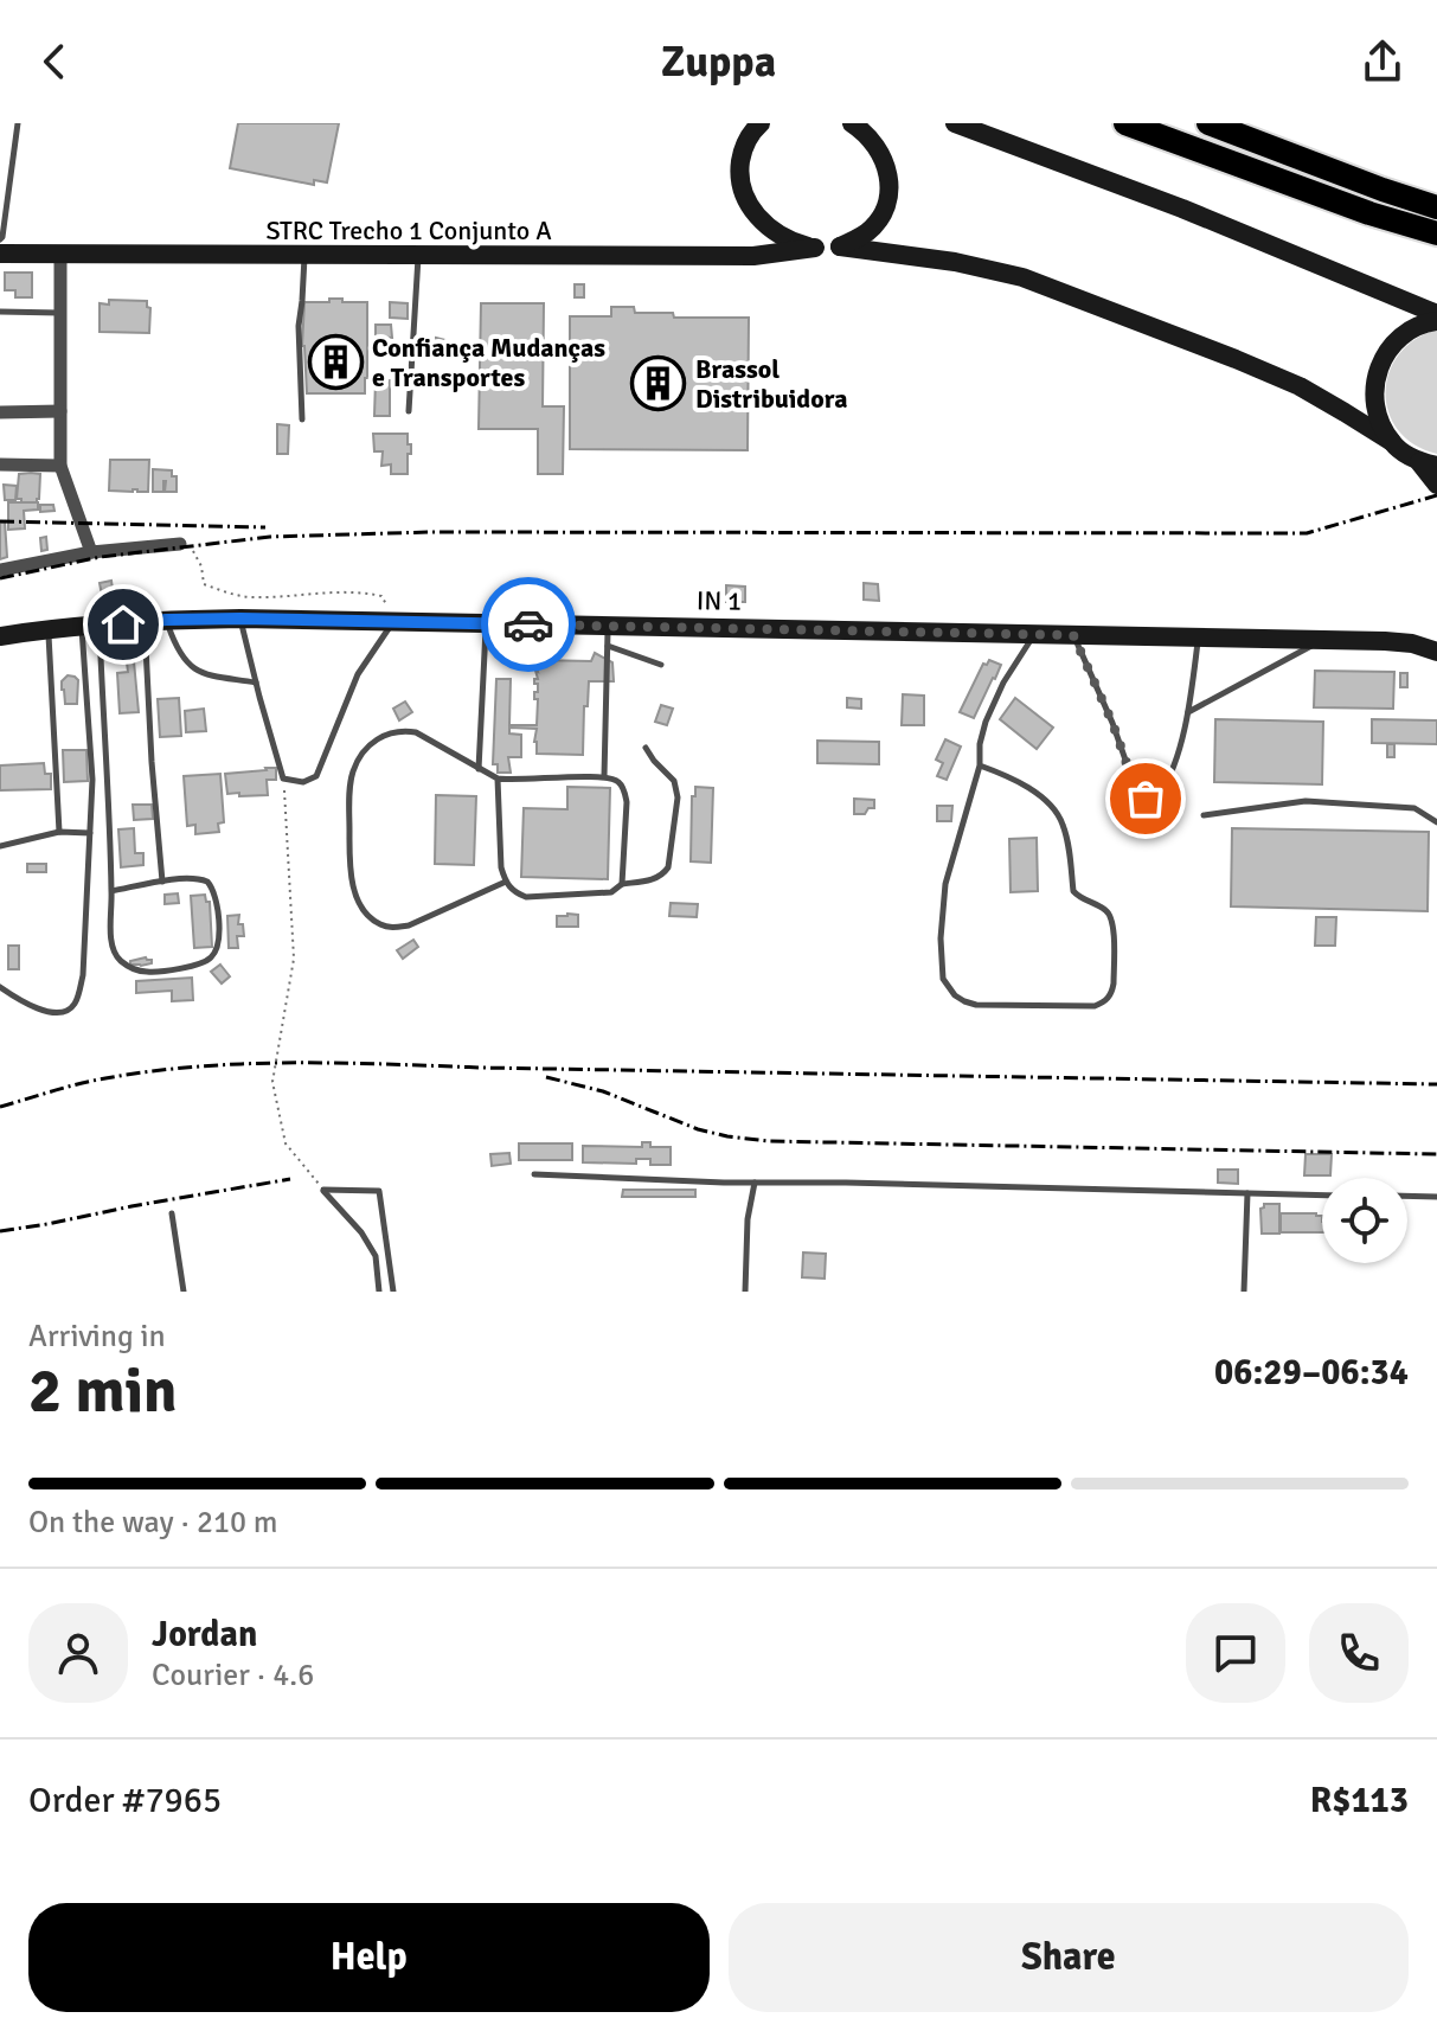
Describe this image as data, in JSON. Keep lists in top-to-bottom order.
{
  "streets": {
    "main road": ["STRC Trecho 1 Conjunto A", "IN 1"]
  },
  "places": {
    "building": ["Confiança Mudanças e Transportes", "Brassol Distribuidora"]
  },
  "page": {
    "header": "Zuppa",
    "heading": ["2 min", "Arriving in", "06:29–06:34"],
    "panel": [
      "Jordan",
      "Courier · 4.6",
      "Order #7965",
      "R$113"
    ],
    "bar": "On the way · 210 m",
    "buttons": ["Help", "Share"]
  }
}
